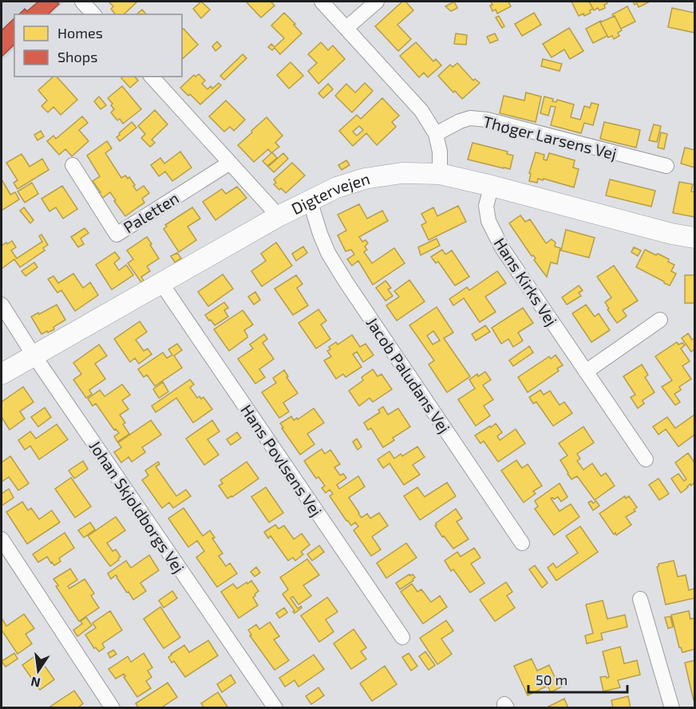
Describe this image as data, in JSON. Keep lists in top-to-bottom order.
{
  "streets": {
    "street": [
      "Thøger Larsens Vej",
      "Digtervejen",
      "Paletten",
      "Hans Kirks Vej",
      "Jacob Paludans Vej",
      "Hans Povlsens Vej",
      "Johan Skjoldborgs Vej"
    ]
  },
  "crossings": [
    ["Digtervejen", "Hans Kirks Vej"],
    ["Digtervejen", "Jacob Paludans Vej"],
    ["Digtervejen", "Hans Povlsens Vej"],
    ["Digtervejen", "Johan Skjoldborgs Vej"]
  ],
  "legend": ["Homes", "Shops"],
  "scale_bar": "50 m",
  "north": "bottom"
}
